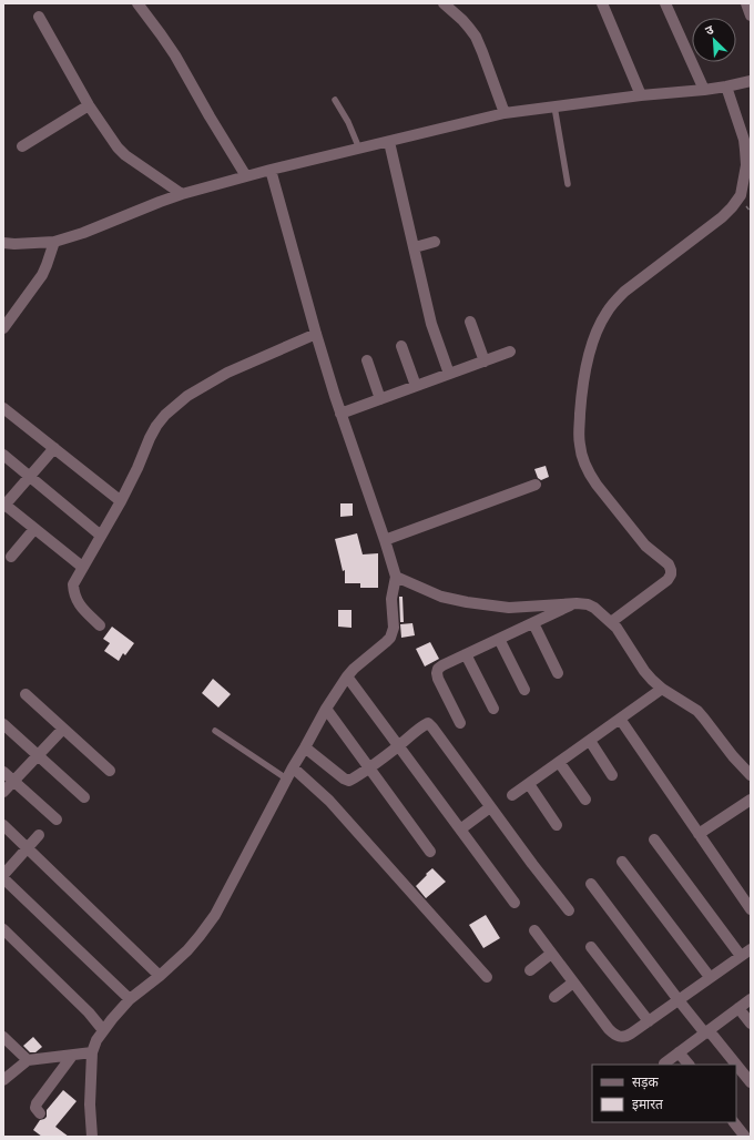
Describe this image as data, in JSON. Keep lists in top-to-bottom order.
{
  "legend": ["सड़क", "इमारत"],
  "north": "top left"
}
